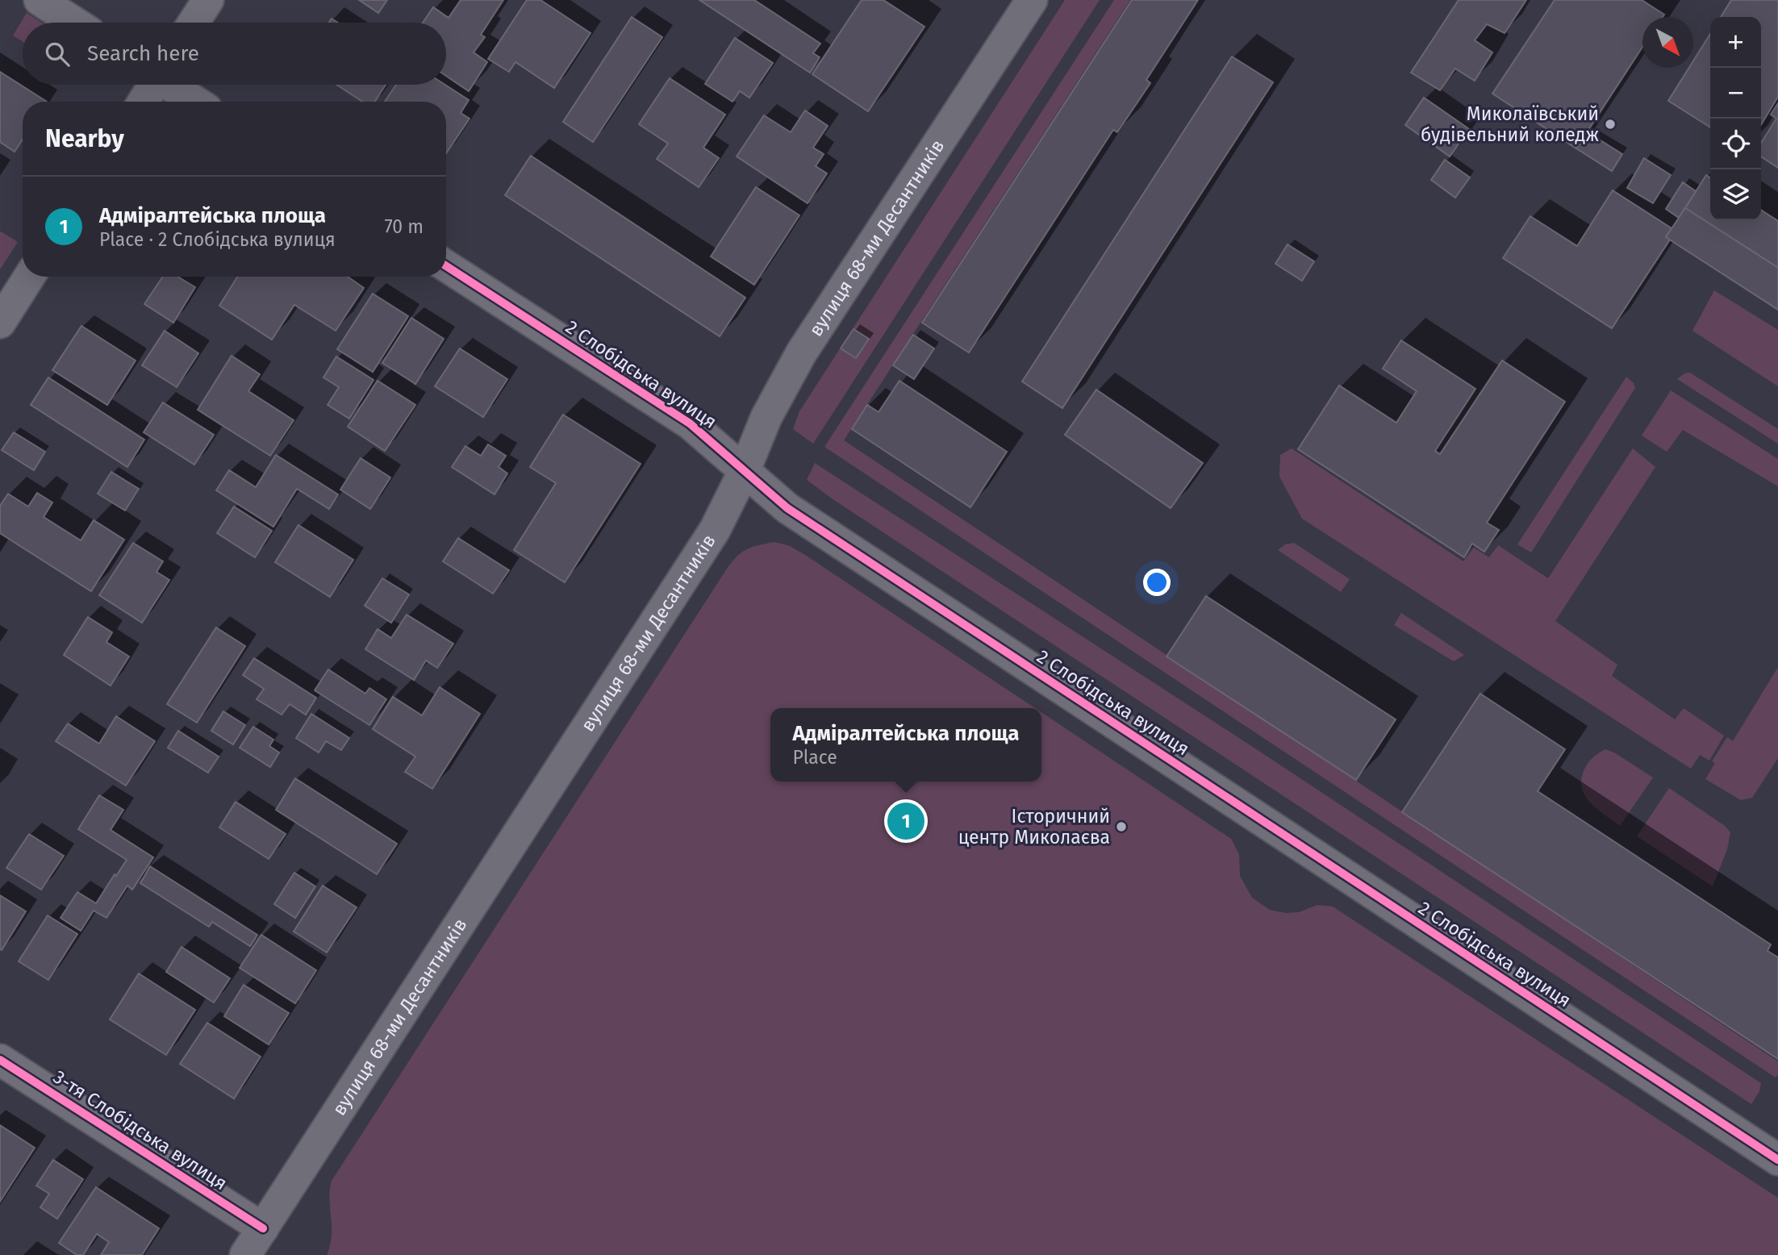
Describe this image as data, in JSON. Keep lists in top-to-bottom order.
{
  "streets": {
    "street": ["вулиця 68-ми Десантників", "2 Слобідська вулиця", "3-тя Слобідська вулиця"]
  },
  "crossings": [
    ["вулиця 68-ми Десантників", "2 Слобідська вулиця"],
    ["вулиця 68-ми Десантників", "3-тя Слобідська вулиця"]
  ],
  "places": ["Миколаївський будівельний коледж", "Історичний центр Миколаєва"],
  "north": "bottom right",
  "page": {
    "map_buttons": ["+", "−"],
    "search": "Search here",
    "heading": "Nearby",
    "list": [
      {
        "mark": "1",
        "name": "Адміралтейська площа",
        "note": "Place · 2 Слобідська вулиця",
        "value": "70 m"
      }
    ],
    "popup": ["Адміралтейська площа", "Place"],
    "pins": "1"
  }
}
